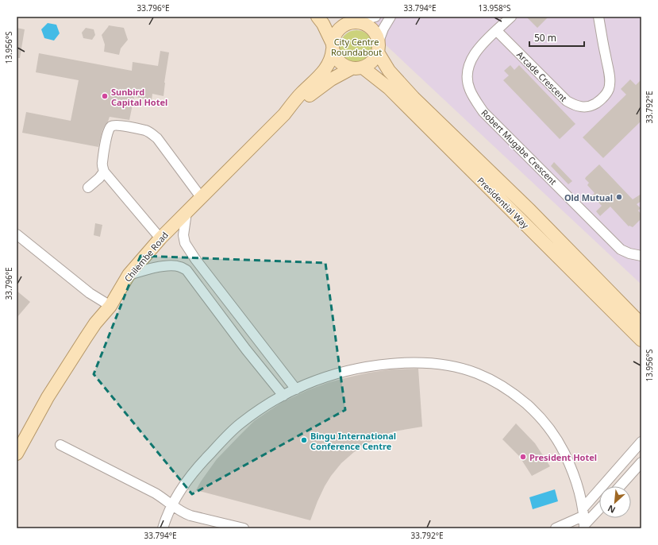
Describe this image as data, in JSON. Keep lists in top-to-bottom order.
{
  "streets": {
    "main road": ["Presidential Way", "Chilembe Road"],
    "street": ["Arcade Crescent", "Robert Mugabe Crescent"]
  },
  "crossings": [
    ["Arcade Crescent", "Robert Mugabe Crescent"]
  ],
  "parks": ["City Centre Roundabout"],
  "places": [
    "Sunbird Capital Hotel",
    "Old Mutual",
    "Bingu International Conference Centre",
    "President Hotel"
  ],
  "scale_bar": "50 m",
  "north": "bottom left",
  "coordinates": [
    "33.796°E",
    "33.794°E",
    "13.958°S",
    "13.956°S",
    "33.792°E"
  ]
}
